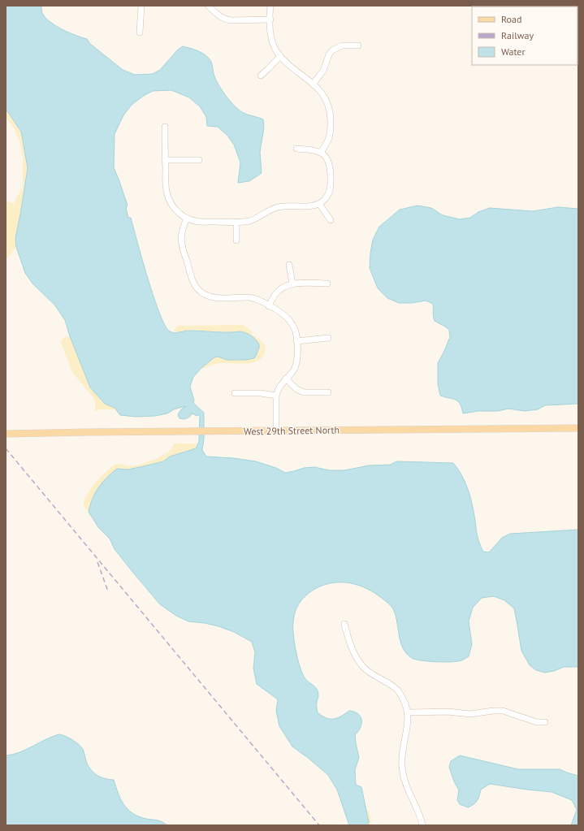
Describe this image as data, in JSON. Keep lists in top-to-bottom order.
{
  "streets": {
    "main road": ["West 29th Street North"]
  },
  "legend": ["Road", "Railway", "Water"]
}
